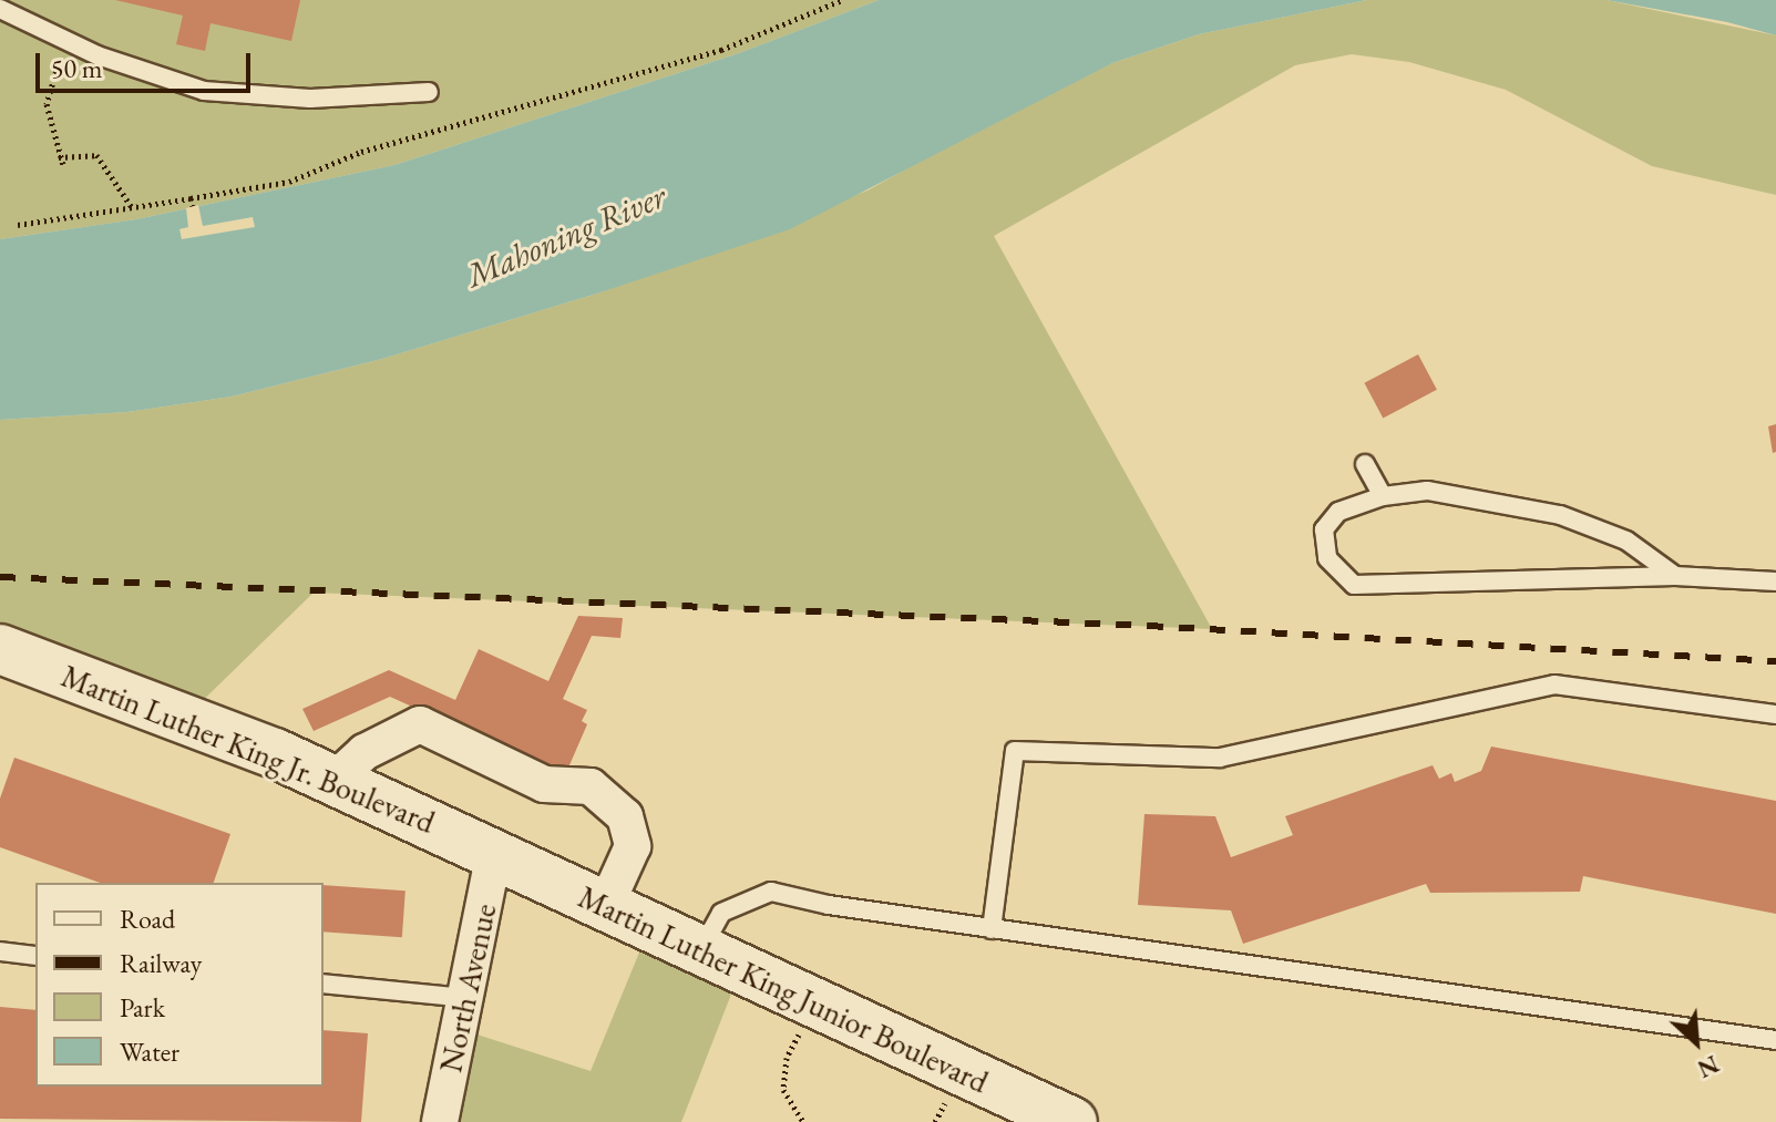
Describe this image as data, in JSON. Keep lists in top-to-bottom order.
{
  "streets": {
    "main road": ["Martin Luther King Jr. Boulevard", "Martin Luther King Junior Boulevard"],
    "street": ["North Avenue"]
  },
  "crossings": [
    ["Martin Luther King Jr. Boulevard", "North Avenue"],
    ["Martin Luther King Jr. Boulevard", "Martin Luther King Junior Boulevard"],
    ["North Avenue", "Martin Luther King Junior Boulevard"]
  ],
  "water": ["Mahoning River"],
  "legend": [
    "Road",
    "Railway",
    "Park",
    "Water"
  ],
  "scale_bar": "50 m",
  "north": "bottom right"
}
